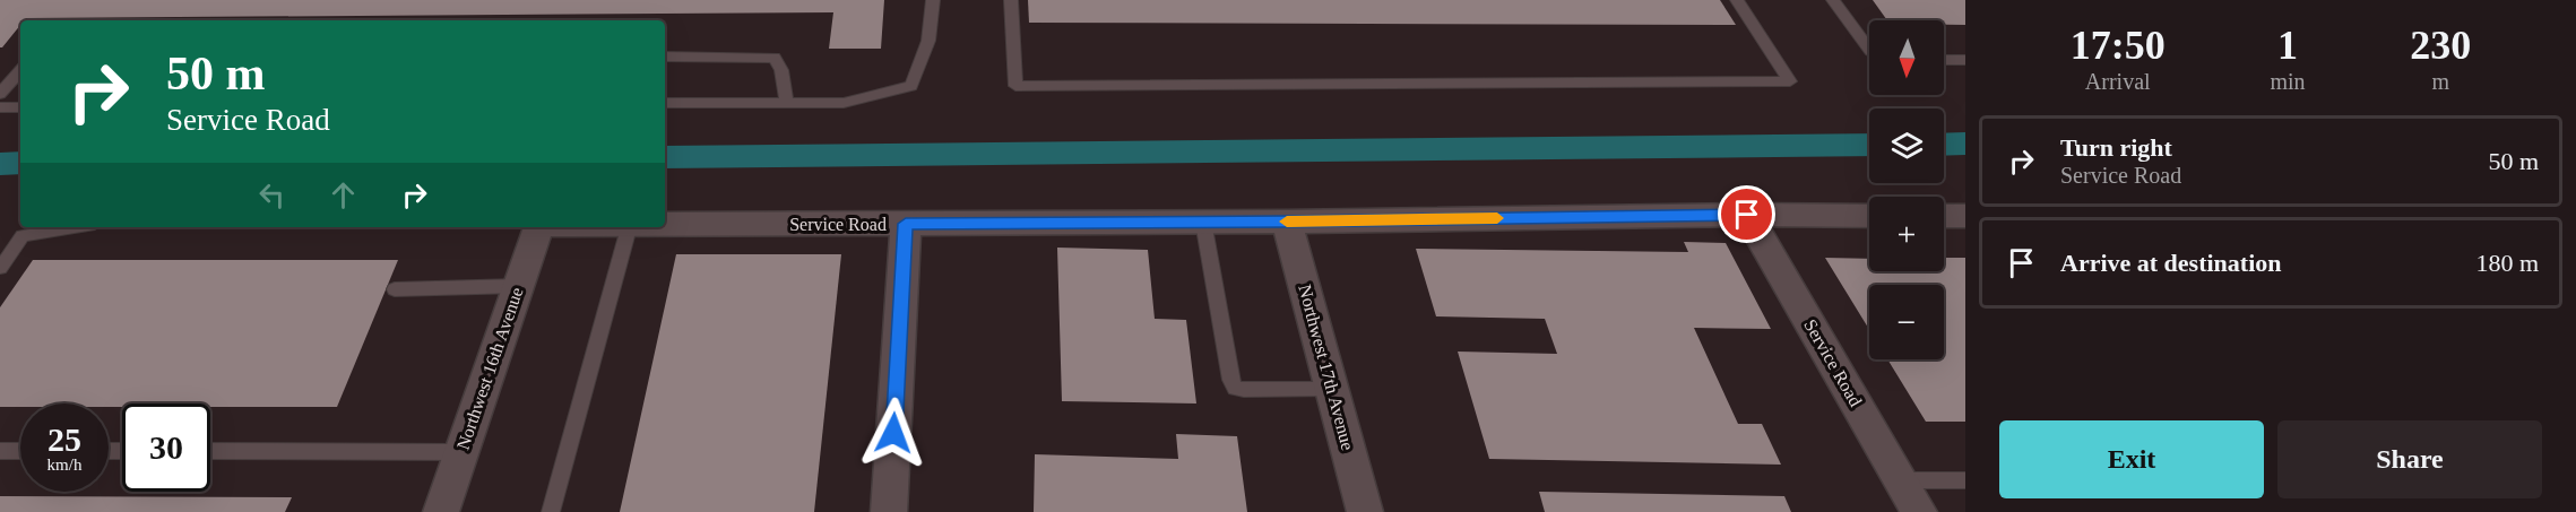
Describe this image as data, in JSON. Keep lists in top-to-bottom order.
{
  "streets": {
    "street": ["Service Road", "Northwest 17th Avenue", "Northwest 16th Avenue"]
  },
  "crossings": [
    ["Service Road", "Northwest 17th Avenue"]
  ],
  "north": "bottom",
  "page": {
    "eta": [
      "17:50",
      "Arrival",
      "1",
      "min",
      "230",
      "m"
    ],
    "map_buttons": ["+", "−"],
    "turn": ["50 m", "Service Road"],
    "list": [
      {
        "name": "Turn right",
        "note": "Service Road",
        "value": "50 m"
      },
      {
        "name": "Arrive at destination",
        "value": "180 m"
      }
    ],
    "speed": "25 km/h",
    "limit": "30",
    "buttons": ["Exit", "Share"]
  }
}
